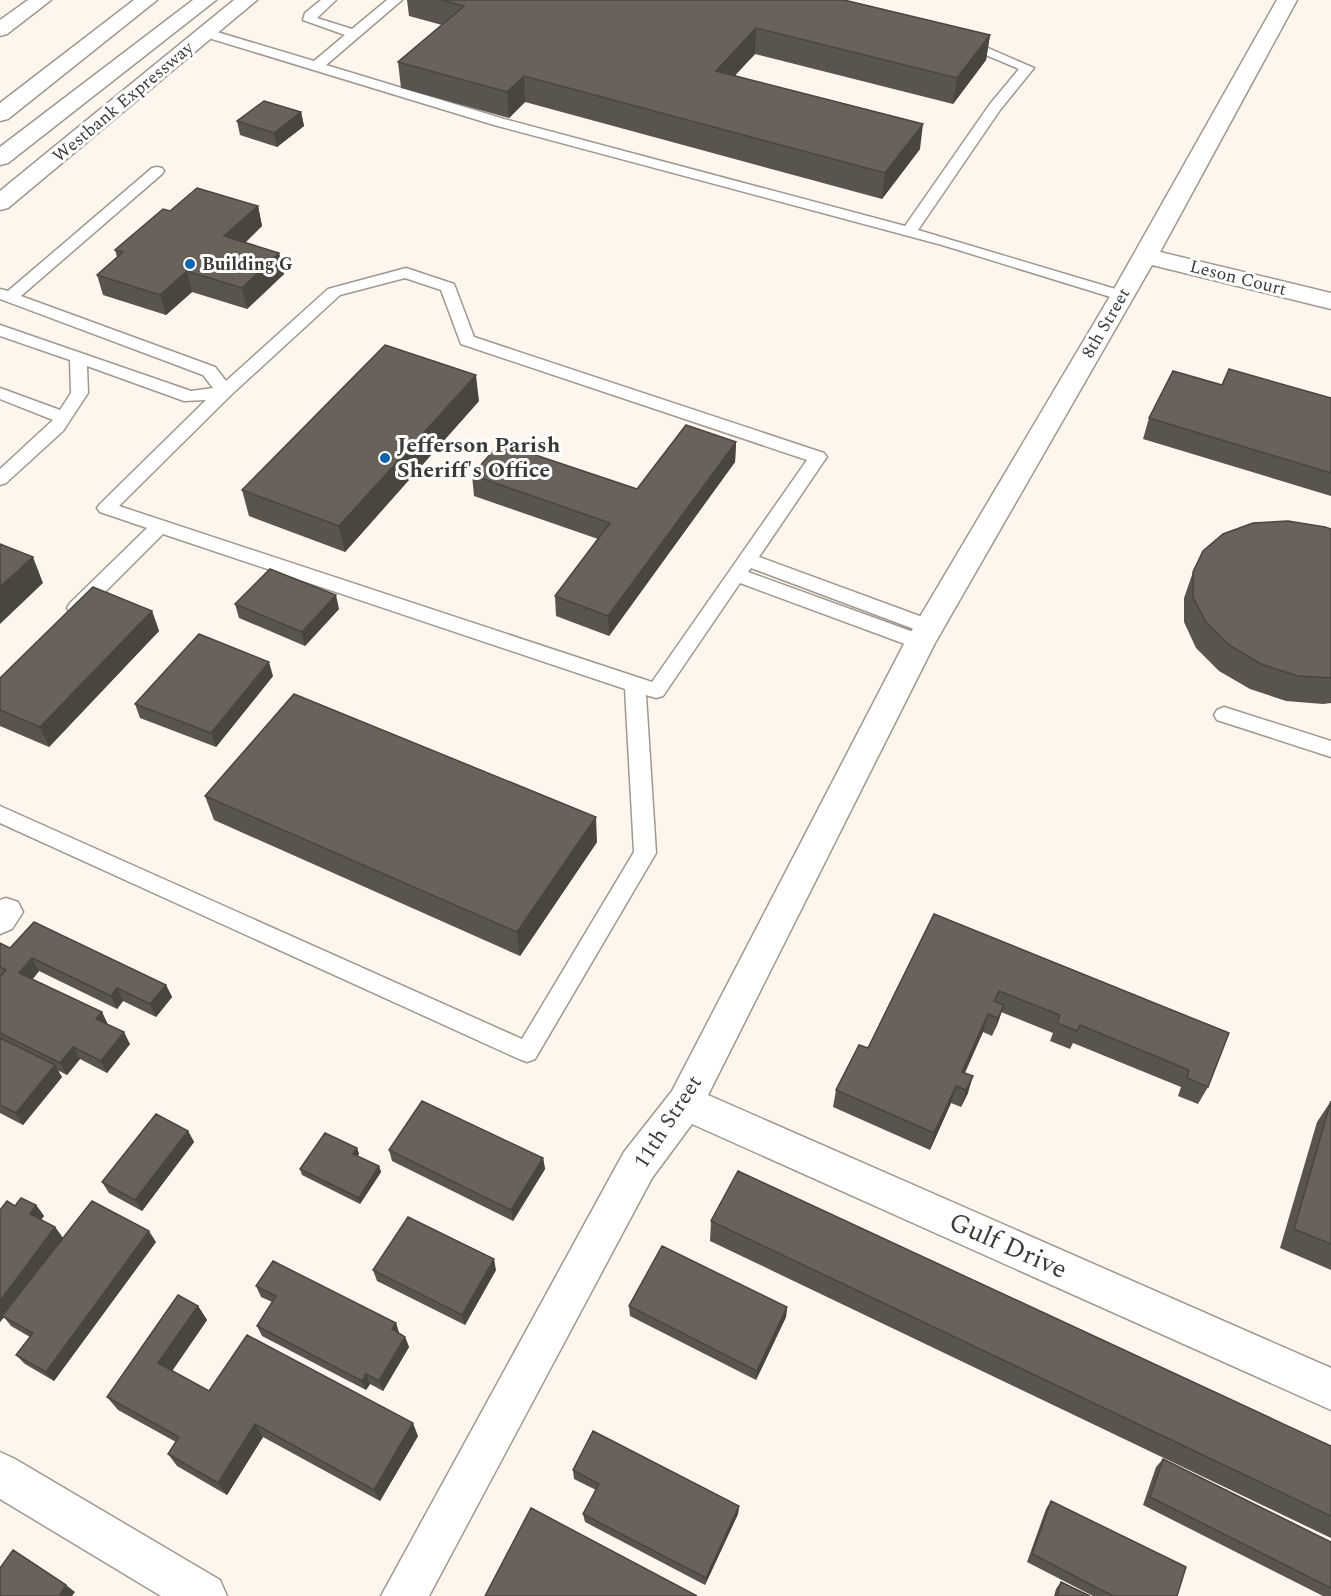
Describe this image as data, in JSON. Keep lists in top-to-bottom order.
{
  "streets": {
    "main road": [
      "Westbank Expressway",
      "Leson Court",
      "8th Street",
      "11th Street",
      "Gulf Drive"
    ]
  },
  "crossings": [
    ["Leson Court", "8th Street"],
    ["8th Street", "11th Street"],
    ["11th Street", "Gulf Drive"]
  ],
  "places": ["Building G", "Jefferson Parish Sheriff's Office"]
}
